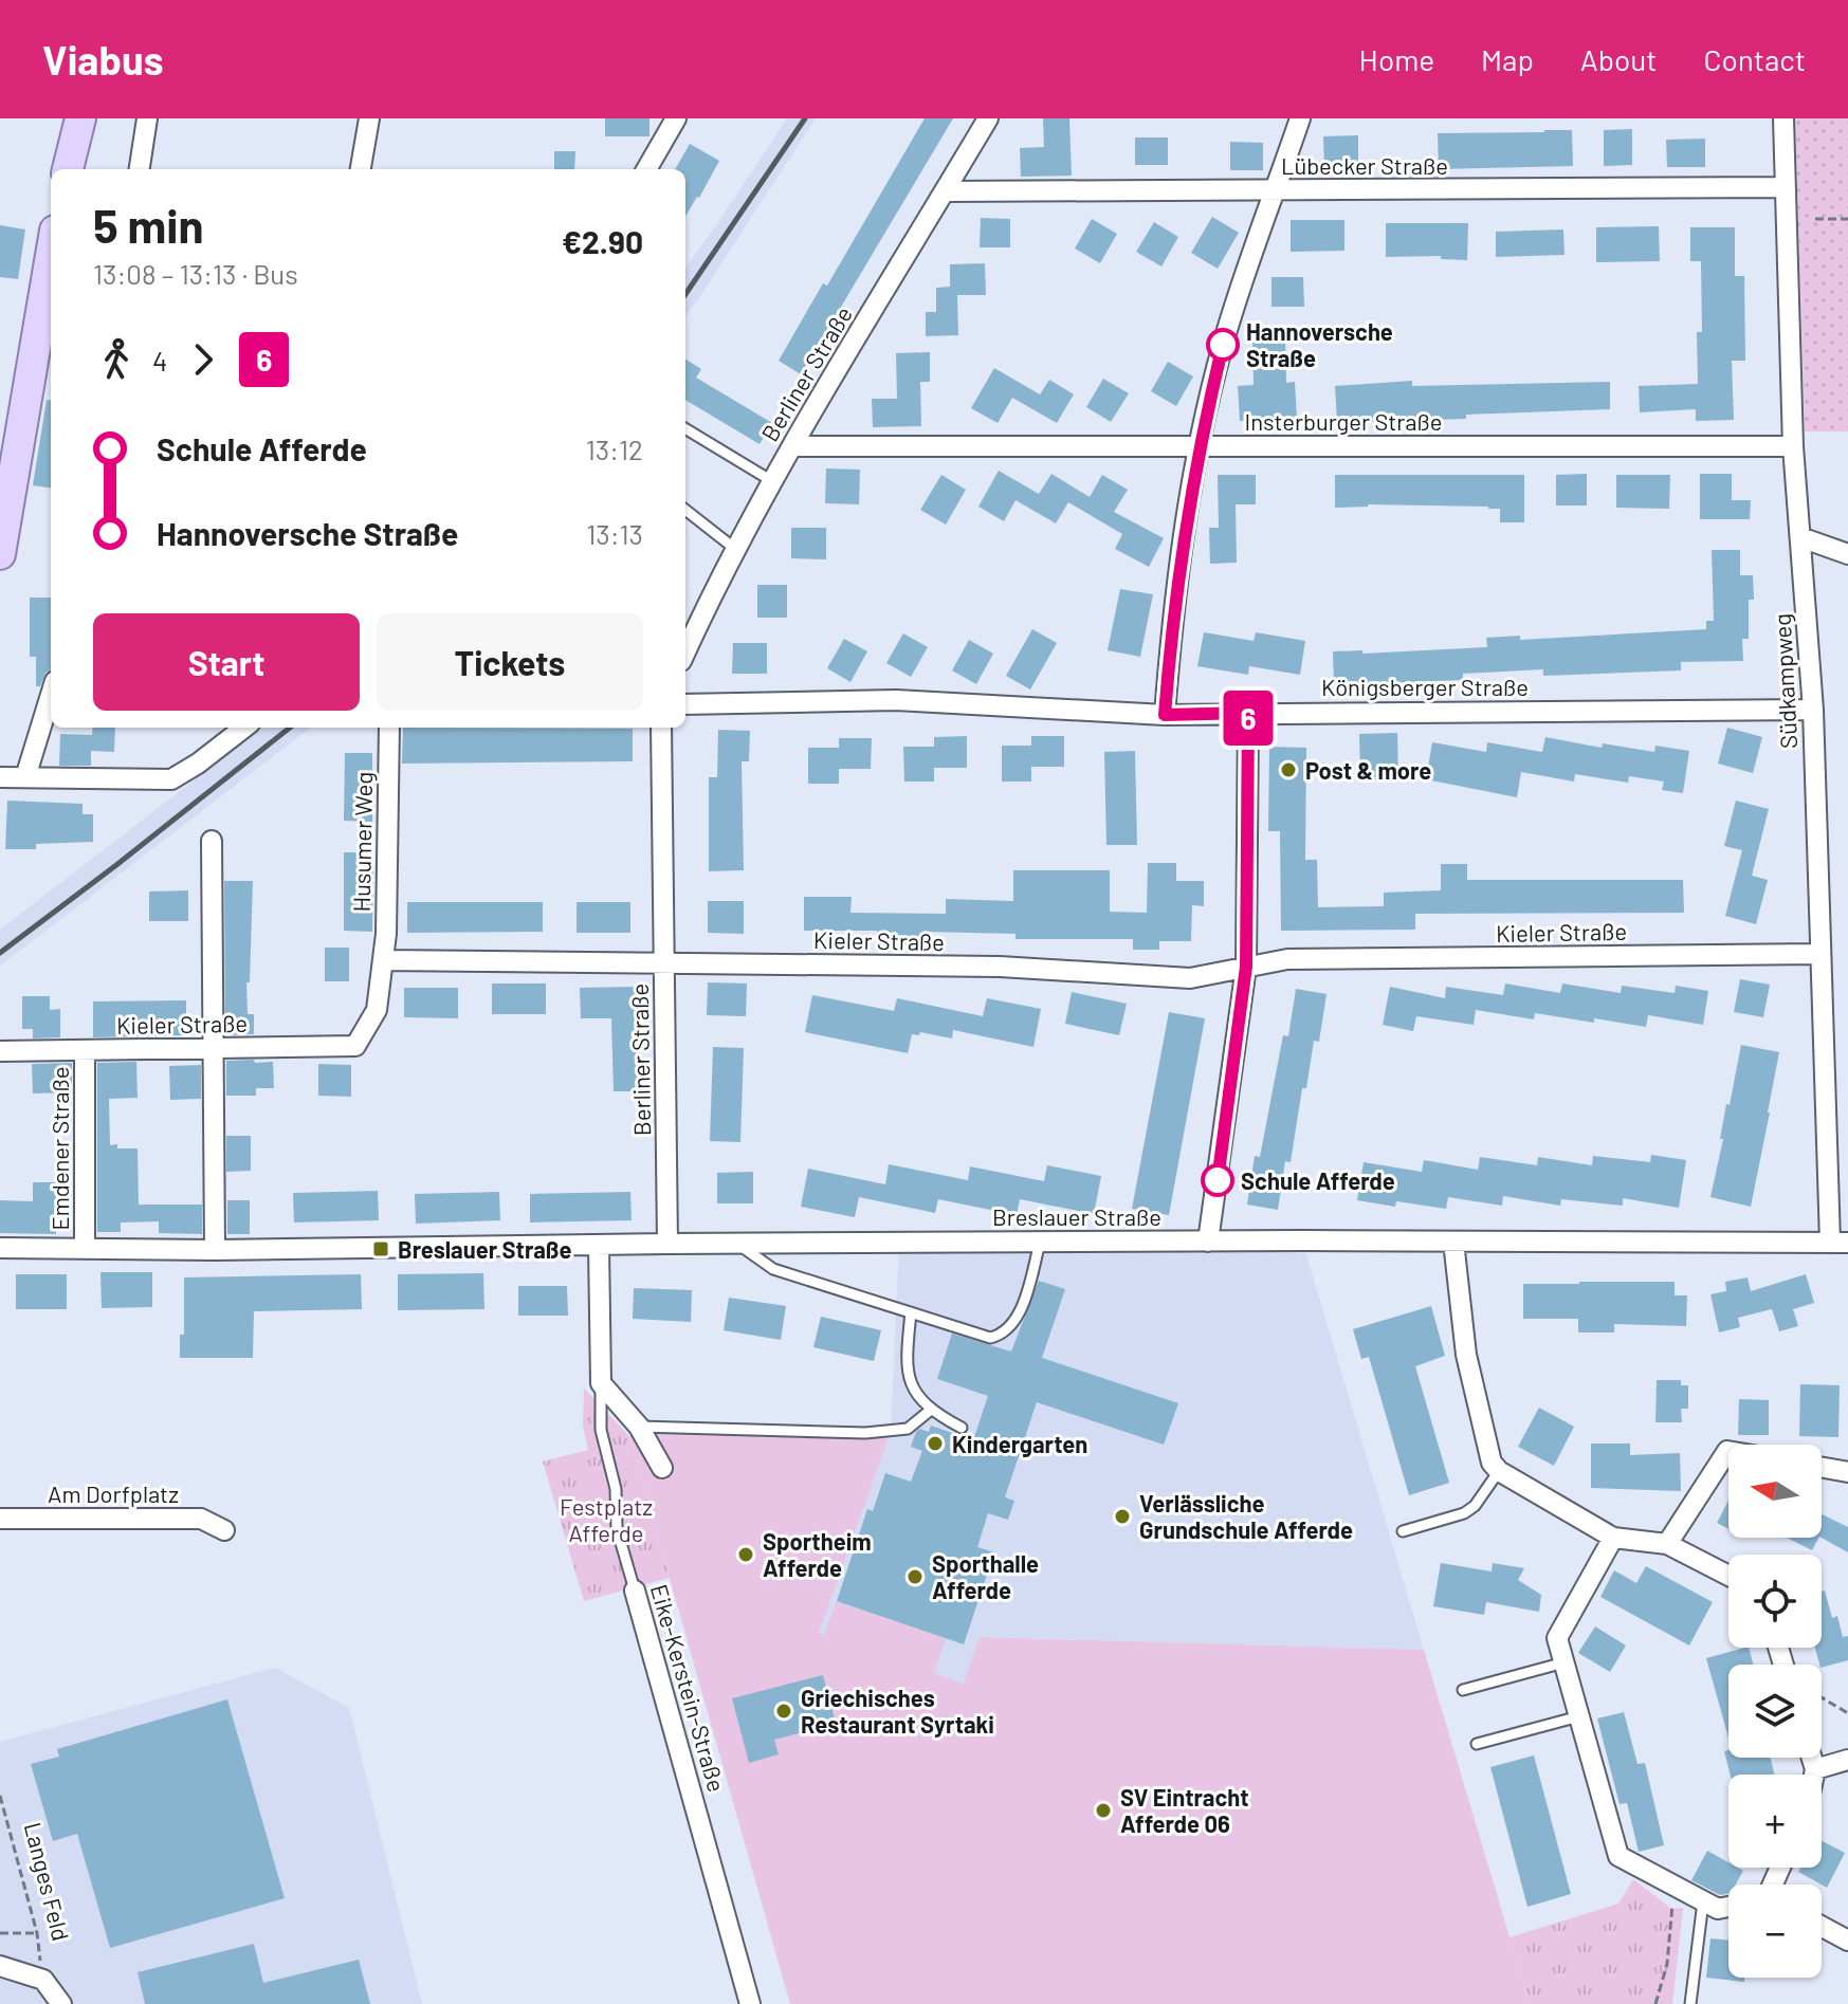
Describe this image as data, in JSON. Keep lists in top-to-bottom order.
{
  "streets": {
    "street": [
      "Lübecker Straße",
      "Berliner Straße",
      "Insterburger Straße",
      "Südkampweg",
      "Königsberger Straße",
      "Husumer Weg",
      "Kieler Straße",
      "Emdener Straße",
      "Breslauer Straße",
      "Am Dorfplatz",
      "Eike-Kerstein-Straße"
    ],
    "path": ["Langes Feld"]
  },
  "crossings": [
    ["Lübecker Straße", "Berliner Straße"],
    ["Lübecker Straße", "Südkampweg"],
    ["Berliner Straße", "Insterburger Straße"],
    ["Berliner Straße", "Kieler Straße"],
    ["Berliner Straße", "Breslauer Straße"],
    ["Insterburger Straße", "Südkampweg"],
    ["Südkampweg", "Königsberger Straße"],
    ["Südkampweg", "Kieler Straße"],
    ["Südkampweg", "Breslauer Straße"],
    ["Husumer Weg", "Kieler Straße"],
    ["Kieler Straße", "Emdener Straße"],
    ["Emdener Straße", "Breslauer Straße"]
  ],
  "parks": ["Festplatz Afferde"],
  "places": {
    "other": [
      "Hannoversche Straße",
      "Post & more",
      "Schule Afferde",
      "Kindergarten",
      "Verlässliche Grundschule Afferde",
      "Sportheim Afferde",
      "Sporthalle Afferde",
      "Griechisches Restaurant Syrtaki",
      "SV Eintracht Afferde 06"
    ],
    "transit": ["Breslauer Straße"]
  },
  "lines": ["bus line 6"],
  "north": "left",
  "page": {
    "header": "Viabus",
    "nav": [
      "Home",
      "Map",
      "About",
      "Contact"
    ],
    "on_map": "6",
    "heading": ["5 min", "13:08 – 13:13 · Bus", "€2.90"],
    "legs": ["4", "6"],
    "list": [
      {
        "name": "Schule Afferde",
        "value": "13:12"
      },
      {
        "name": "Hannoversche Straße",
        "value": "13:13"
      }
    ],
    "buttons": ["Start", "Tickets"],
    "map_buttons": ["+", "−"]
  }
}
